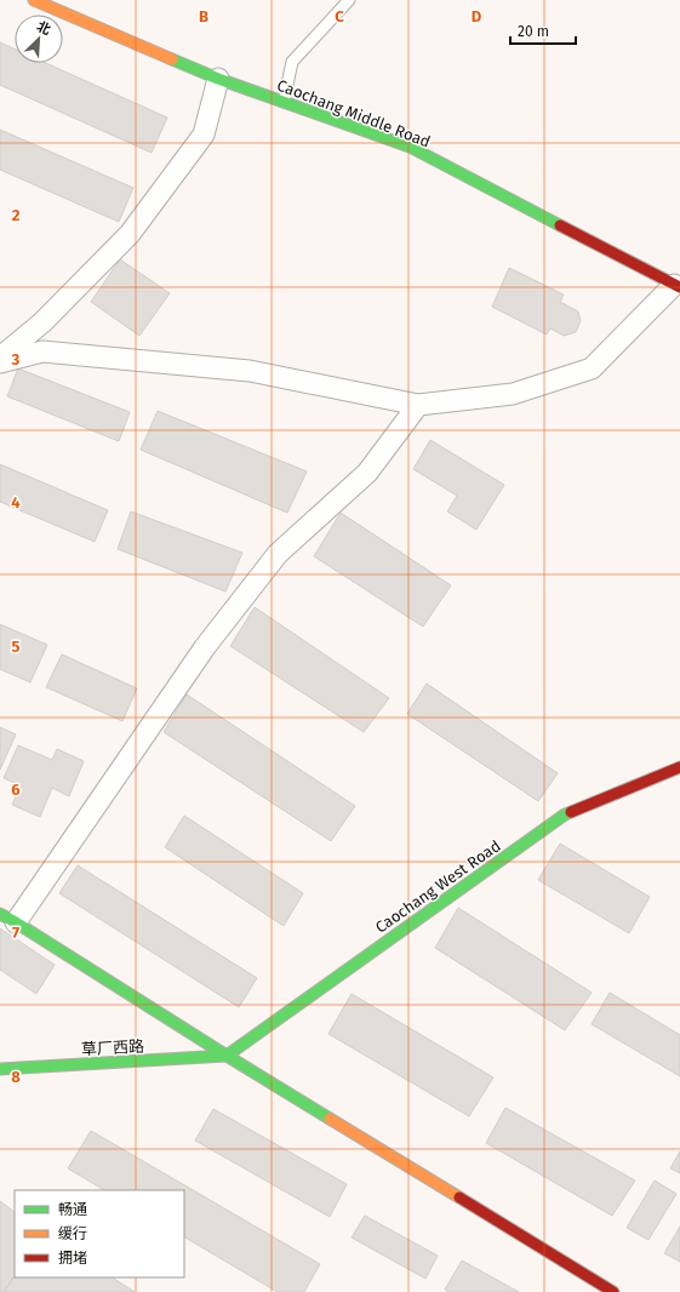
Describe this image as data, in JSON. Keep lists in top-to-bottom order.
{
  "streets": {
    "street": ["Caochang Middle Road", "Caochang West Road", "草厂西路"]
  },
  "crossings": [
    ["Caochang West Road", "草厂西路"]
  ],
  "legend": ["畅通", "缓行", "拥堵"],
  "scale_bar": "20 m",
  "north": "top right",
  "grid": {
    "columns": ["B", "C", "D"],
    "rows": [
      "2",
      "3",
      "4",
      "5",
      "6",
      "7",
      "8"
    ]
  }
}
